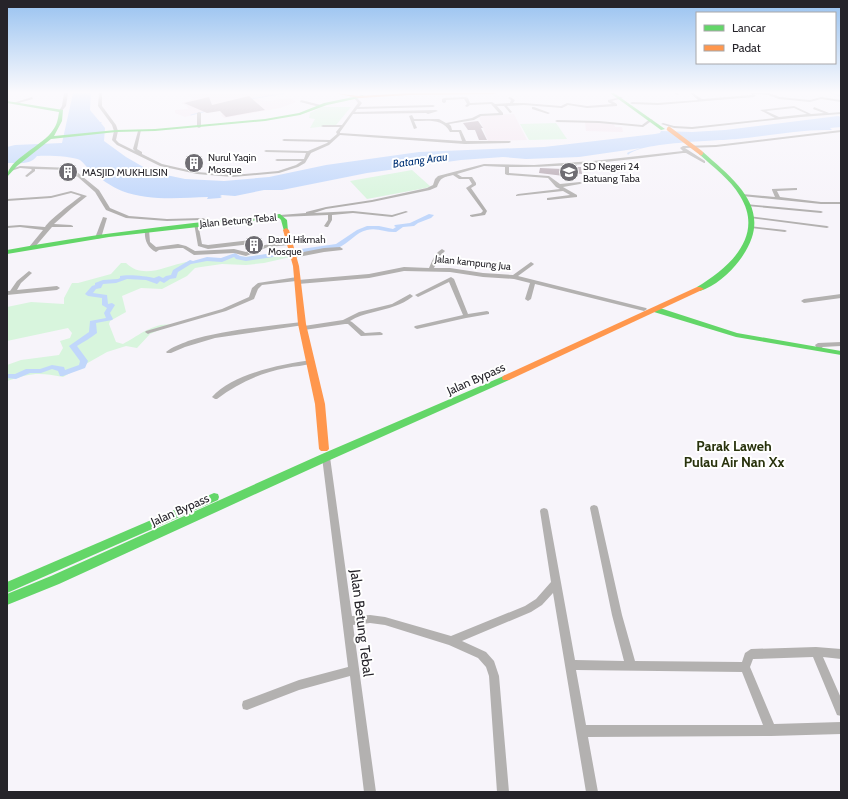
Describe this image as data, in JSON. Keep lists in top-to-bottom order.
{
  "streets": {
    "main road": ["Jalan Betung Tebal", "Jalan Bypass"],
    "street": ["Jalan kampung Jua"]
  },
  "crossings": [
    ["Jalan Betung Tebal", "Jalan kampung Jua"],
    ["Jalan Betung Tebal", "Jalan Bypass"],
    ["Jalan kampung Jua", "Jalan Bypass"]
  ],
  "districts": ["Parak Laweh Pulau Air Nan Xx"],
  "water": ["Batang Arau"],
  "places": {
    "building": ["Nurul Yaqin Mosque", "MASJID MUKHLISIN", "Darul Hikmah Mosque"],
    "school or university": ["SD Negeri 24 Batuang Taba"]
  },
  "legend": ["Lancar", "Padat"]
}
